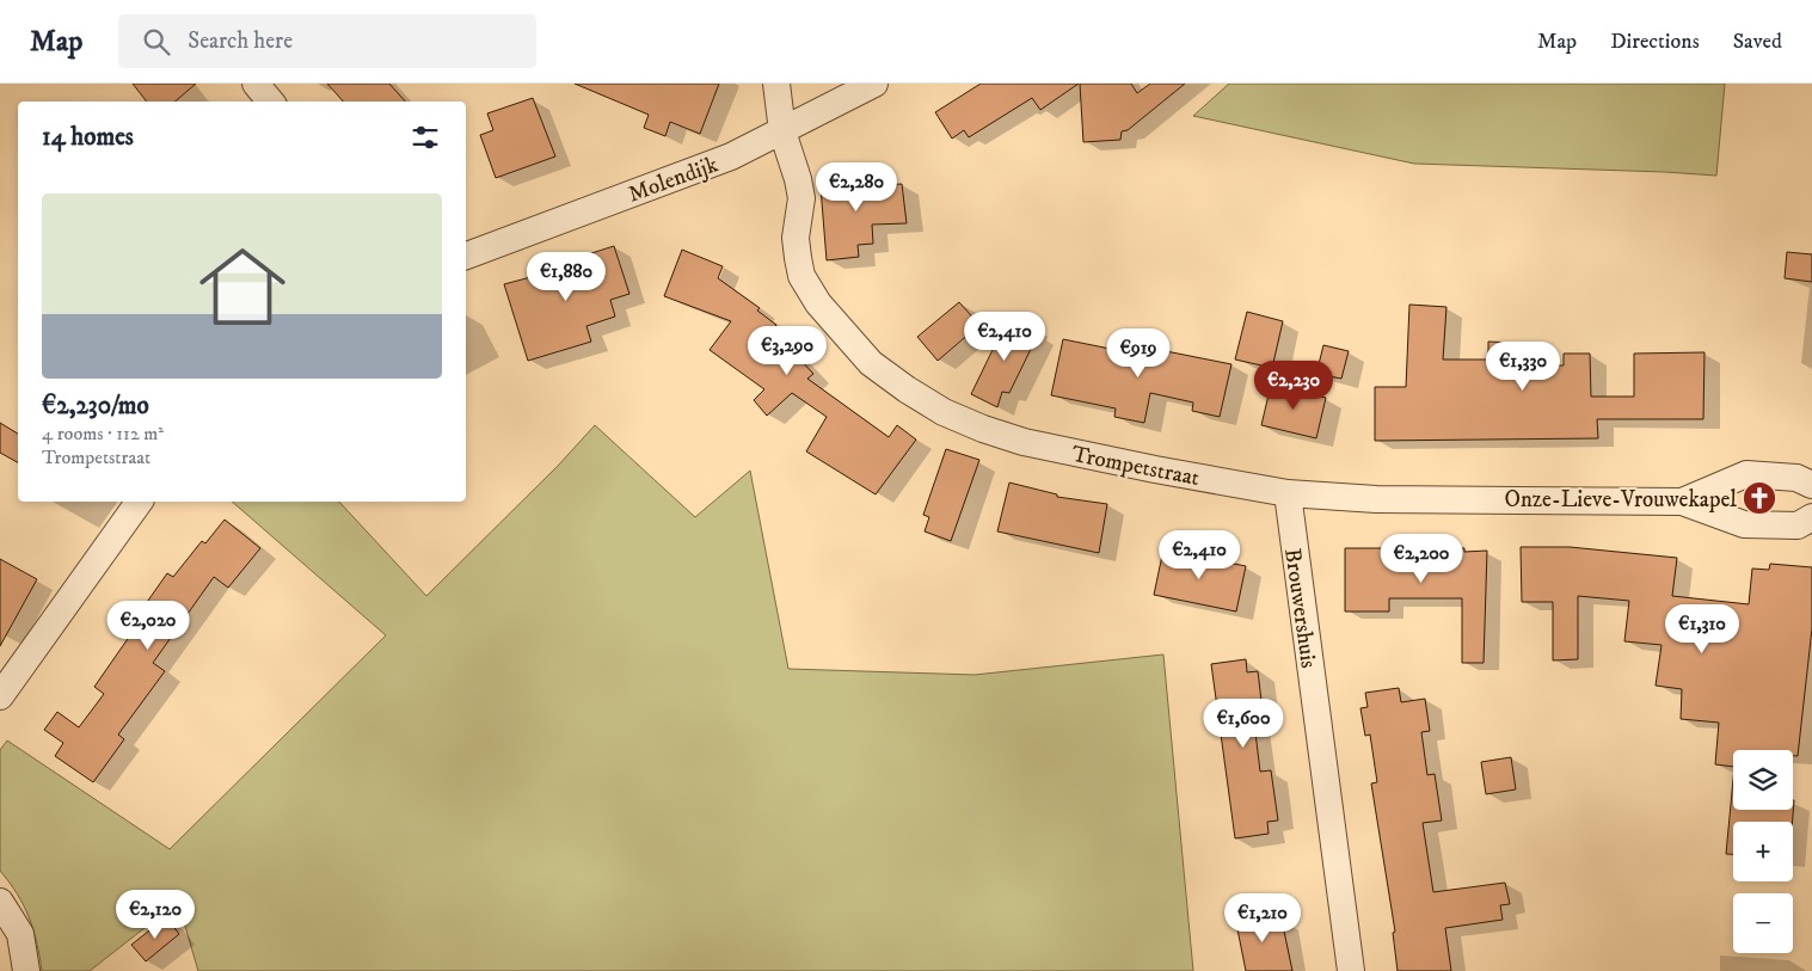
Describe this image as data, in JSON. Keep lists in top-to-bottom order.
{
  "streets": {
    "street": ["Molendijk", "Trompetstraat", "Brouwershuis"]
  },
  "crossings": [
    ["Molendijk", "Trompetstraat"],
    ["Trompetstraat", "Brouwershuis"]
  ],
  "places": {
    "church": ["Onze-Lieve-Vrouwekapel"]
  },
  "page": {
    "header": "Map",
    "search": "Search here",
    "nav": ["Map", "Directions", "Saved"],
    "heading": "14 homes",
    "price": [
      "€2,280",
      "€1,880",
      "€2,410",
      "€3,290",
      "€919",
      "€1,330",
      "€2,230",
      "€2,410",
      "€2,200",
      "€2,020",
      "€1,310",
      "€1,600",
      "€2,120",
      "€1,210"
    ],
    "list": [
      {
        "name": "€2,230/mo",
        "note": "4 rooms · 112 m² · Trompetstraat"
      }
    ],
    "map_buttons": ["+", "−"]
  }
}
